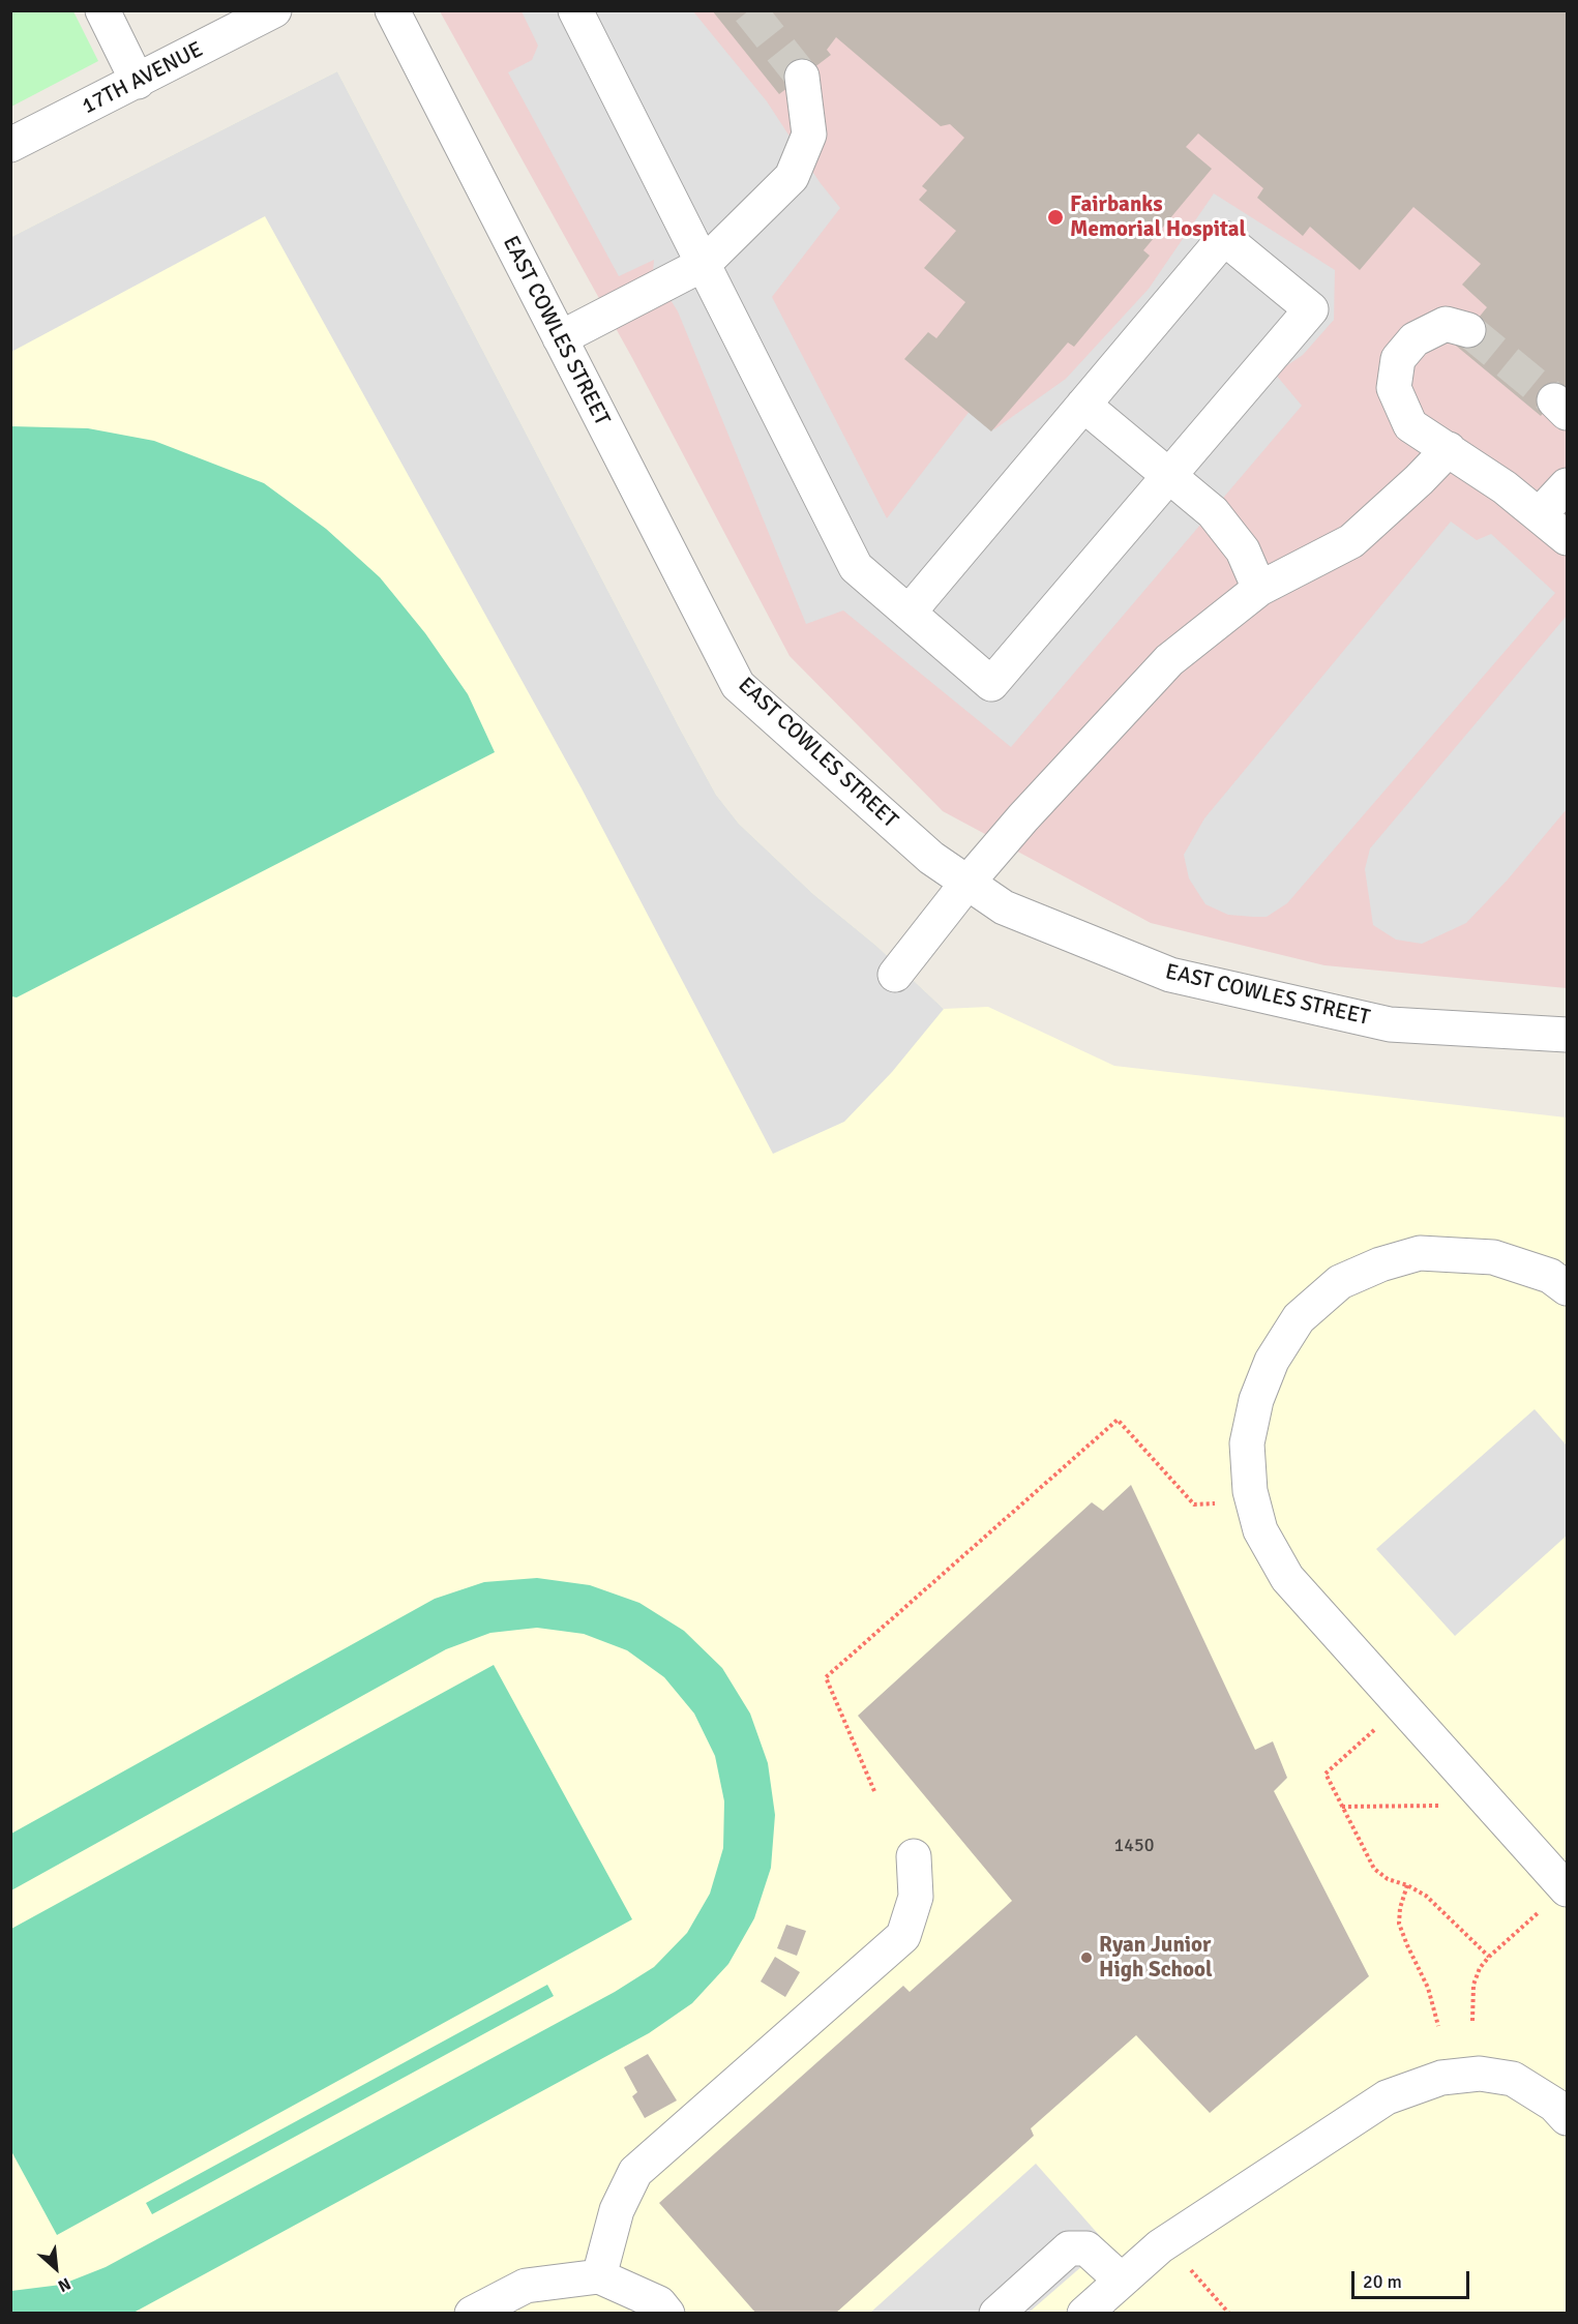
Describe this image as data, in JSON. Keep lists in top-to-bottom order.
{
  "streets": {
    "street": ["17TH AVENUE", "EAST COWLES STREET"]
  },
  "places": ["Fairbanks Memorial Hospital", "Ryan Junior High School"],
  "house_numbers": ["1450"],
  "scale_bar": "20 m",
  "north": "bottom right"
}
